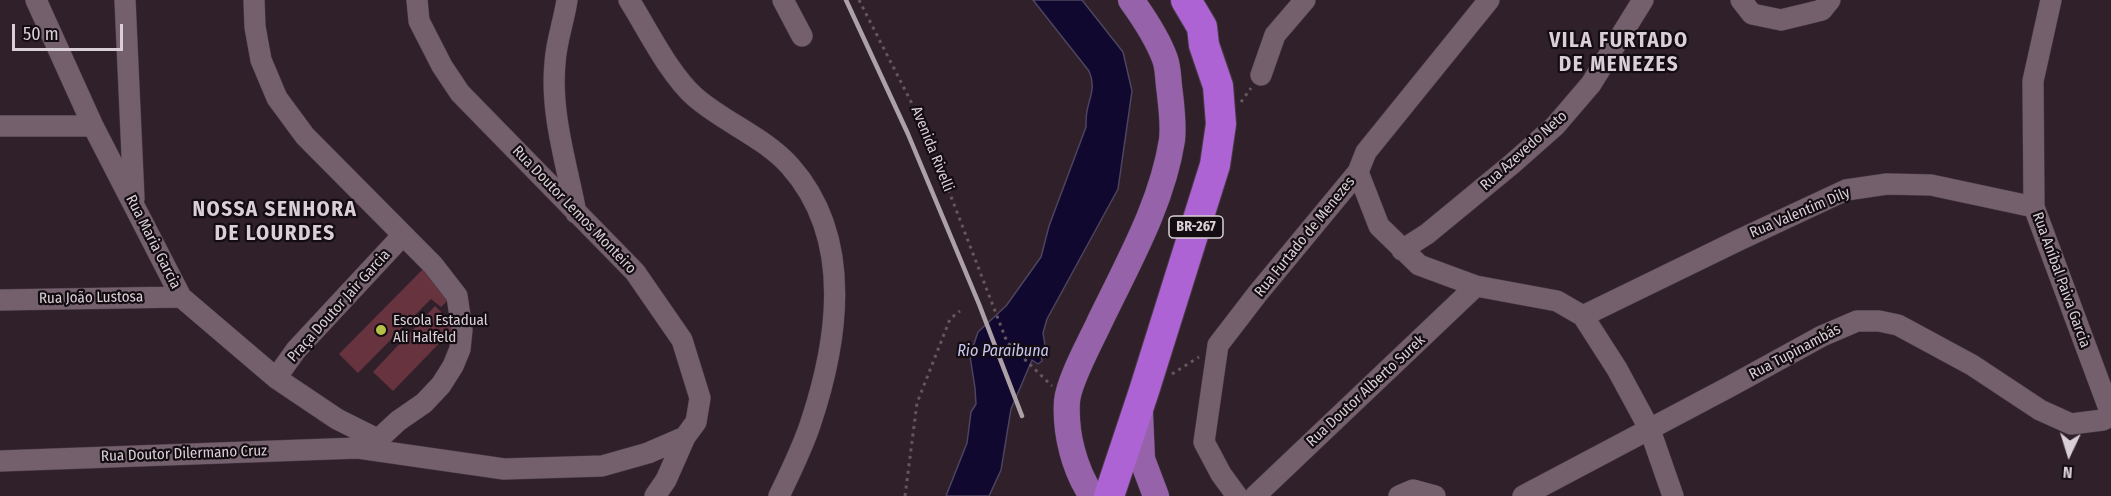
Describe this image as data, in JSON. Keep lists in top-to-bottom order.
{
  "streets": {
    "highway": ["BR-267"],
    "street": [
      "Rua Azevedo Neto",
      "Rua Doutor Lemos Monteiro",
      "Rua Valentim Dily",
      "Rua Furtado de Menezes",
      "Rua Maria Garcia",
      "Rua Aníbal Paiva Garcia",
      "Rua João Lustosa",
      "Praça Doutor Jair Garcia",
      "Rua Tupinambás",
      "Rua Doutor Alberto Surek",
      "Rua Doutor Dilermano Cruz"
    ],
    "path": ["Avenida Rivelli"]
  },
  "crossings": [
    ["Rua Doutor Lemos Monteiro", "Rua Maria Garcia"],
    ["Rua Valentim Dily", "Rua Aníbal Paiva Garcia"],
    ["Rua Maria Garcia", "Rua João Lustosa"],
    ["Rua Maria Garcia", "Praça Doutor Jair Garcia"],
    ["Rua Maria Garcia", "Rua Doutor Dilermano Cruz"],
    ["Rua Aníbal Paiva Garcia", "Rua Tupinambás"]
  ],
  "districts": ["VILA FURTADO DE MENEZES", "NOSSA SENHORA DE LOURDES"],
  "water": ["Rio Paraibuna"],
  "places": ["Escola Estadual Ali Halfeld"],
  "scale_bar": "50 m",
  "north": "bottom"
}
